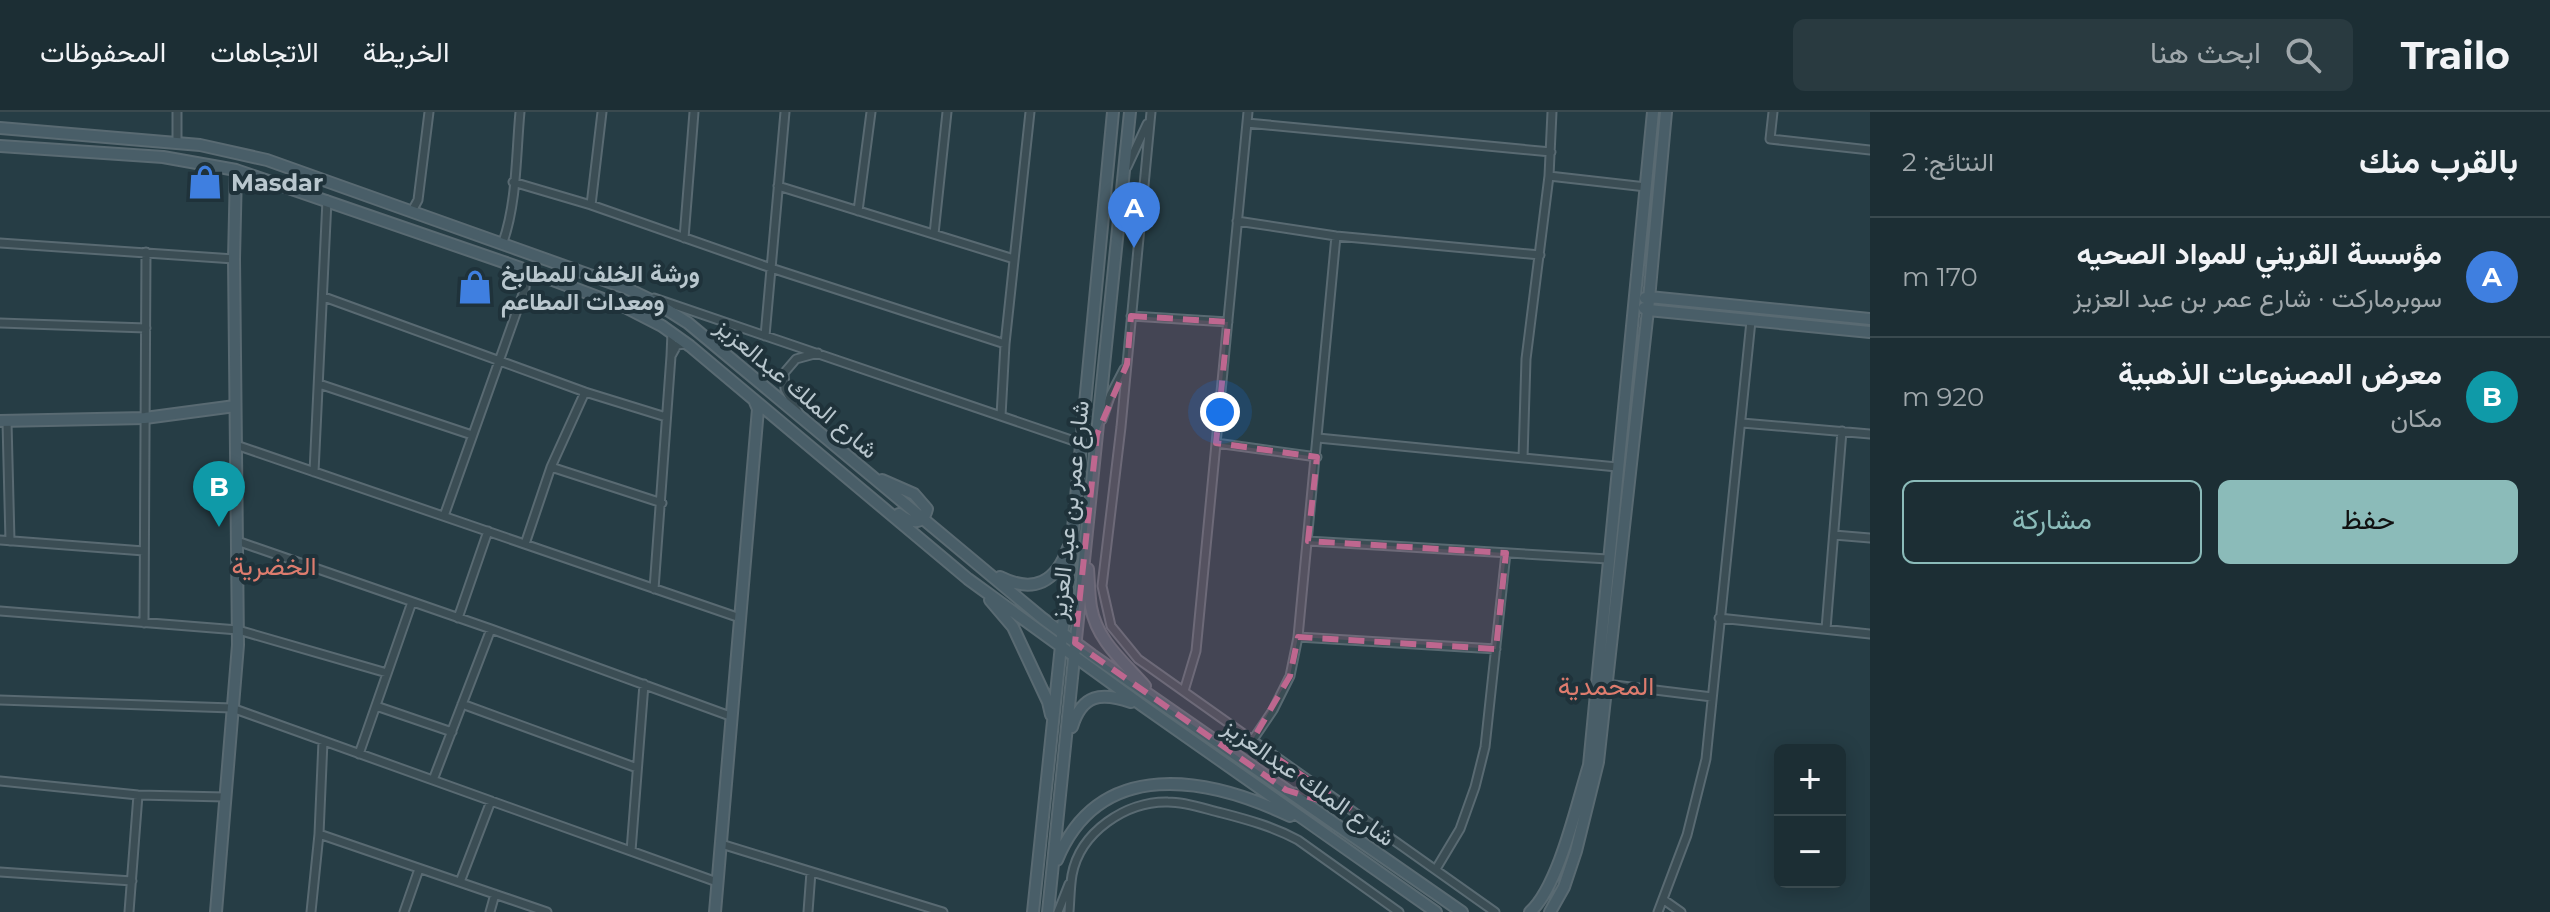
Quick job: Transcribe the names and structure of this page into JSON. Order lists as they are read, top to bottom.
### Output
{
  "streets": {
    "street": ["شارع الملك عبدالعزيز", "شارع عمر بن عبد العزيز"]
  },
  "crossings": [
    ["شارع الملك عبدالعزيز", "شارع عمر بن عبد العزيز"]
  ],
  "districts": ["الخضرية", "المحمدية"],
  "places": {
    "shop": ["Masdar", "ورشة الخلف للمطابخ ومعدات المطاعم"]
  },
  "page": {
    "header": "Trailo",
    "search": "ابحث هنا",
    "nav": ["الخريطة", "الاتجاهات", "المحفوظات"],
    "heading": ["بالقرب منك", "النتائج: 2"],
    "pins": ["A", "B"],
    "list": [
      {
        "mark": "A",
        "name": "مؤسسة القريني للمواد الصحيه",
        "note": "سوبرماركت · شارع عمر بن عبد العزيز",
        "value": "170 m"
      },
      {
        "mark": "B",
        "name": "معرض المصنوعات الذهبية",
        "note": "مكان",
        "value": "920 m"
      }
    ],
    "buttons": ["حفظ", "مشاركة"],
    "map_buttons": ["+", "−"]
  }
}
